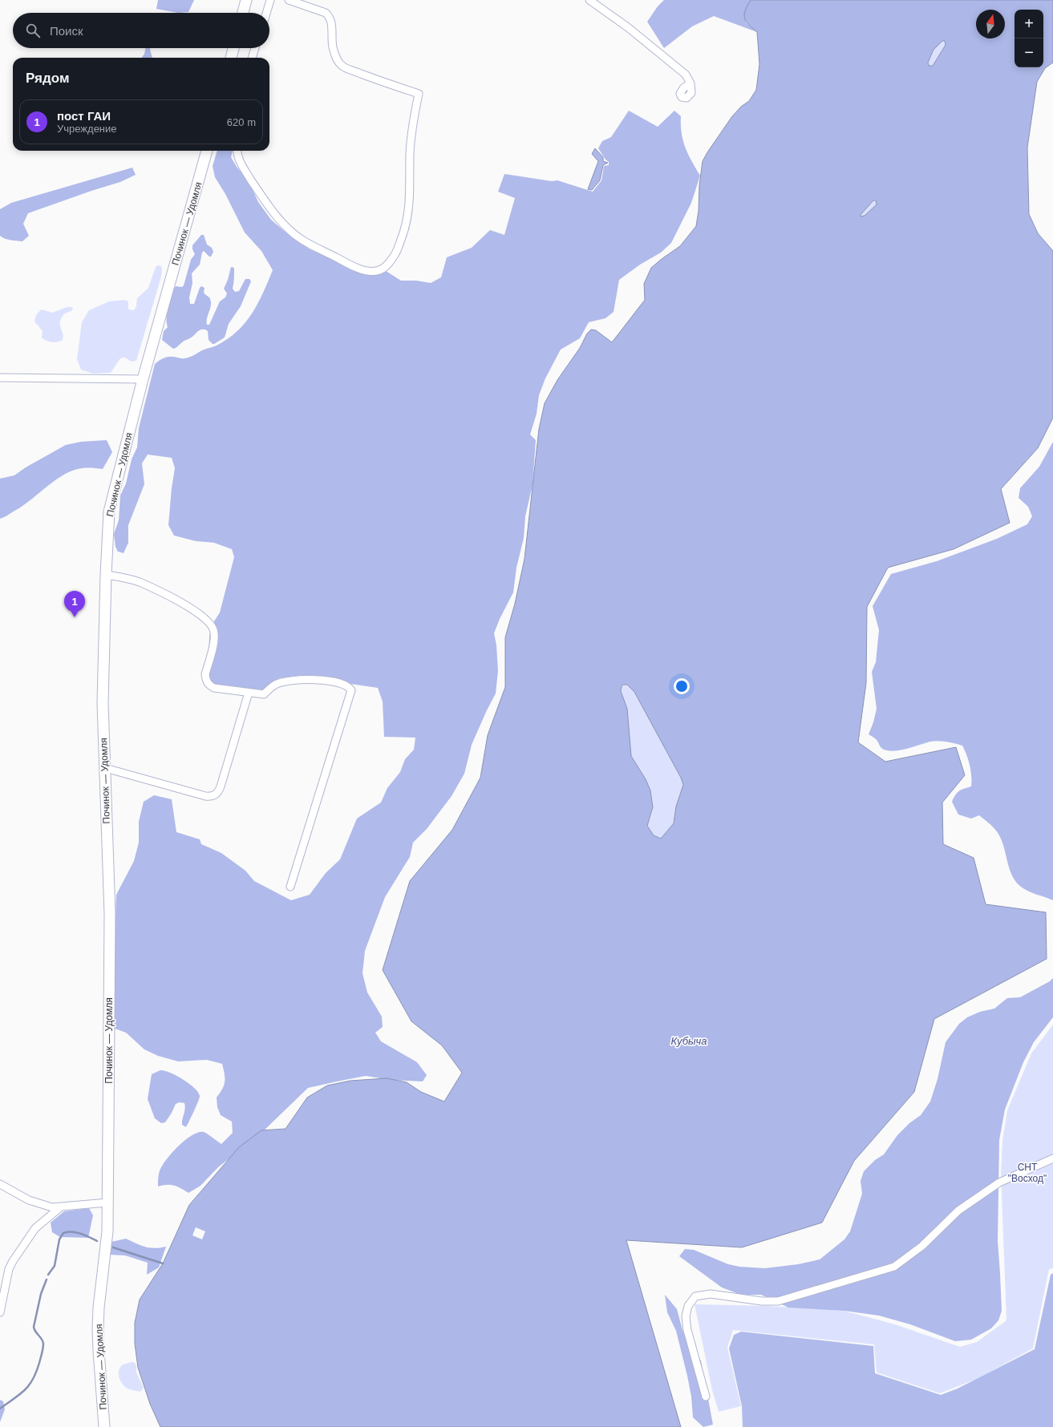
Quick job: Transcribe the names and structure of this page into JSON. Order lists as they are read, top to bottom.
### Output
{
  "streets": {
    "main road": ["Починок — Удомля"]
  },
  "water": ["Кубыча"],
  "parks": ["СНТ \"Восход\""],
  "north": "top",
  "page": {
    "map_buttons": ["+", "−"],
    "search": "Поиск",
    "heading": "Рядом",
    "list": [
      {
        "mark": "1",
        "name": "пост ГАИ",
        "note": "Учреждение",
        "value": "620 m"
      }
    ],
    "pins": "1"
  }
}
